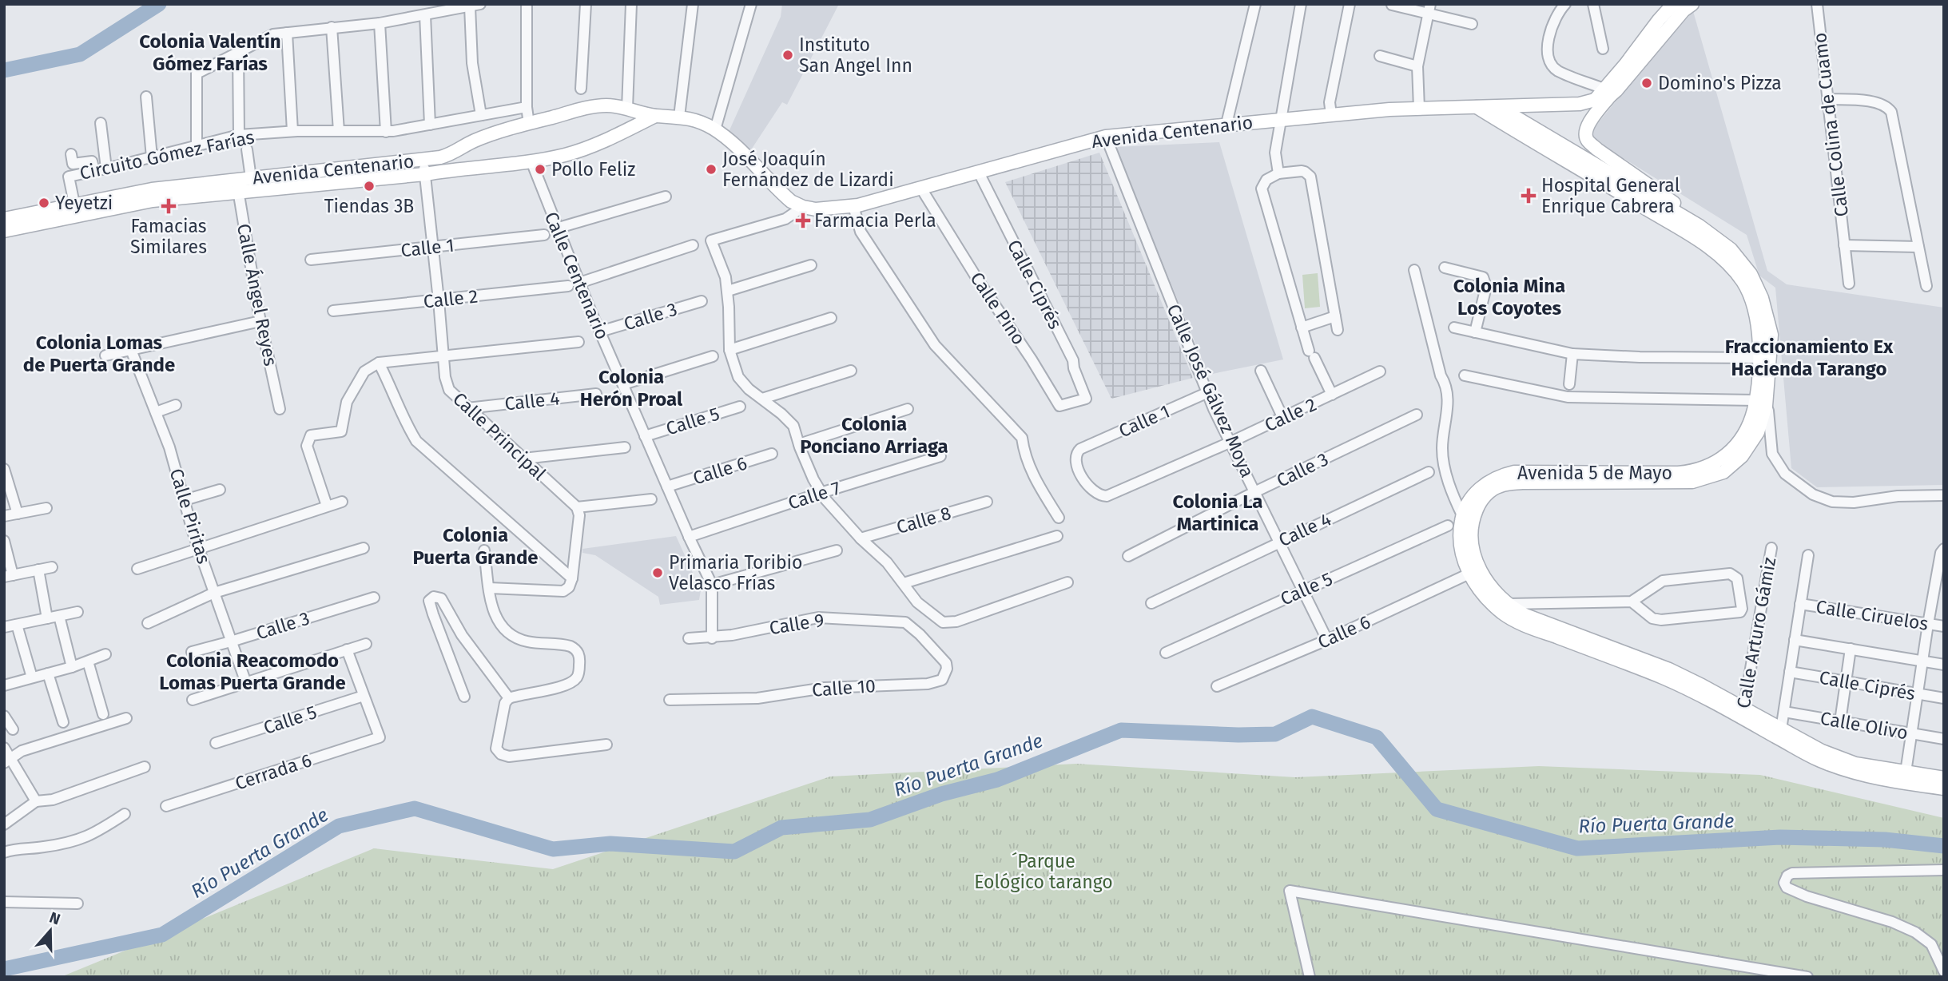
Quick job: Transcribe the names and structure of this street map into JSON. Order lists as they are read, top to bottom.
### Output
{
  "streets": {
    "main road": ["Avenida Centenario", "Avenida 5 de Mayo"],
    "street": [
      "Calle Colina de Cuamo",
      "Circuito Gómez Farías",
      "Calle 1",
      "Calle Centenario",
      "Calle Ciprés",
      "Calle Ángel Reyes",
      "Calle 2",
      "Calle Pino",
      "Calle 3",
      "Calle José Gálvez Moya",
      "Calle 4",
      "Calle 5",
      "Calle Principal",
      "Calle 6",
      "Calle 7",
      "Calle Piritas",
      "Calle 8",
      "Calle Ciruelos",
      "Calle 9",
      "Calle Arturo Gámiz",
      "Calle 10",
      "Calle Olivo",
      "Cerrada 6"
    ]
  },
  "crossings": [
    ["Avenida Centenario", "Circuito Gómez Farías"],
    ["Avenida Centenario", "Calle Centenario"],
    ["Avenida Centenario", "Calle Ciprés"],
    ["Avenida Centenario", "Calle Ángel Reyes"],
    ["Avenida Centenario", "Calle Pino"],
    ["Avenida Centenario", "Calle José Gálvez Moya"],
    ["Avenida Centenario", "Calle Principal"],
    ["Avenida Centenario", "Avenida 5 de Mayo"],
    ["Calle 1", "Calle 2"],
    ["Calle 1", "Calle José Gálvez Moya"],
    ["Calle 1", "Calle Principal"],
    ["Calle Centenario", "Calle 3"],
    ["Calle Centenario", "Calle 5"],
    ["Calle Centenario", "Calle 6"],
    ["Calle Centenario", "Calle 7"],
    ["Calle Centenario", "Calle 9"],
    ["Calle Ciprés", "Calle Pino"],
    ["Calle 2", "Calle José Gálvez Moya"],
    ["Calle 2", "Calle Principal"],
    ["Calle 3", "Calle José Gálvez Moya"],
    ["Calle 3", "Calle Piritas"],
    ["Calle José Gálvez Moya", "Calle 4"],
    ["Calle José Gálvez Moya", "Calle 5"],
    ["Calle José Gálvez Moya", "Calle 6"],
    ["Calle 4", "Calle Principal"],
    ["Calle 5", "Cerrada 6"],
    ["Calle 6", "Avenida 5 de Mayo"],
    ["Avenida 5 de Mayo", "Calle Arturo Gámiz"],
    ["Calle 9", "Calle 10"]
  ],
  "districts": [
    "Colonia Valentín Gómez Farías",
    "Colonia Mina Los Coyotes",
    "Colonia Lomas de Puerta Grande",
    "Fraccionamiento Ex Hacienda Tarango",
    "Colonia Herón Proal",
    "Colonia Ponciano Arriaga",
    "Colonia La Martinica",
    "Colonia Puerta Grande",
    "Colonia Reacomodo Lomas Puerta Grande"
  ],
  "water": ["Río Puerta Grande"],
  "parks": ["´Parque Eológico tarango"],
  "places": {
    "other": [
      "Instituto San Angel Inn",
      "Domino's Pizza",
      "Pollo Feliz",
      "José Joaquín Fernández de Lizardi",
      "Tiendas 3B",
      "Yeyetzi",
      "Primaria Toribio Velasco Frías"
    ],
    "health": ["Hospital General Enrique Cabrera", "Famacias Similares", "Farmacia Perla"]
  },
  "north": "top"
}
